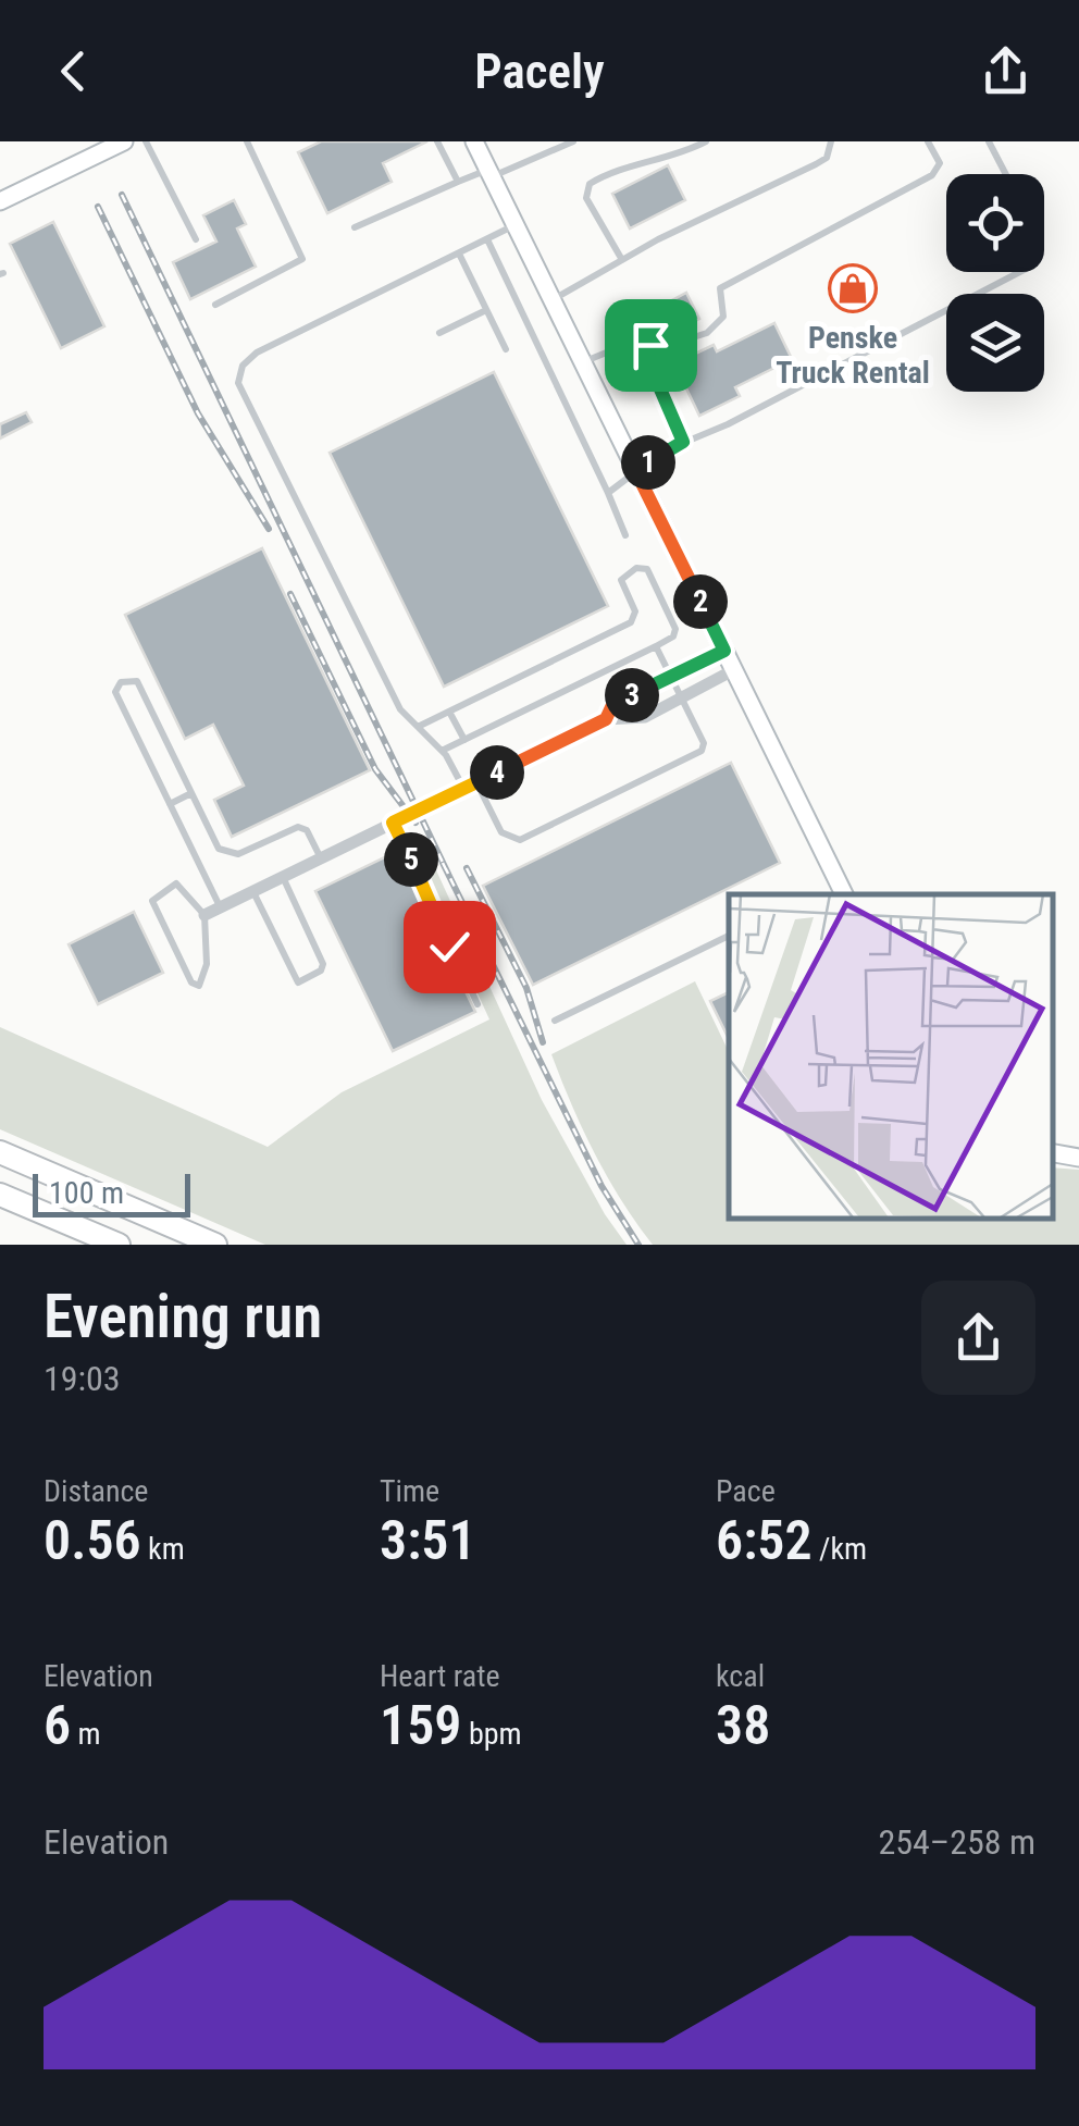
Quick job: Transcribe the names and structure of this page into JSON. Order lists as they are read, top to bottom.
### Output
{
  "places": {
    "shop": ["Penske Truck Rental"]
  },
  "scale_bar": "100 m",
  "page": {
    "header": "Pacely",
    "pins": [
      "1",
      "2",
      "3",
      "4",
      "5"
    ],
    "scale": "100 m",
    "heading": ["Evening run", "19:03"],
    "stats": [
      ["Distance", "0.56 km"],
      ["Time", "3:51"],
      ["Pace", "6:52 /km"],
      ["Elevation", "6 m"],
      ["Heart rate", "159 bpm"],
      ["kcal", "38"]
    ],
    "chart": ["Elevation", "254–258 m"]
  }
}
